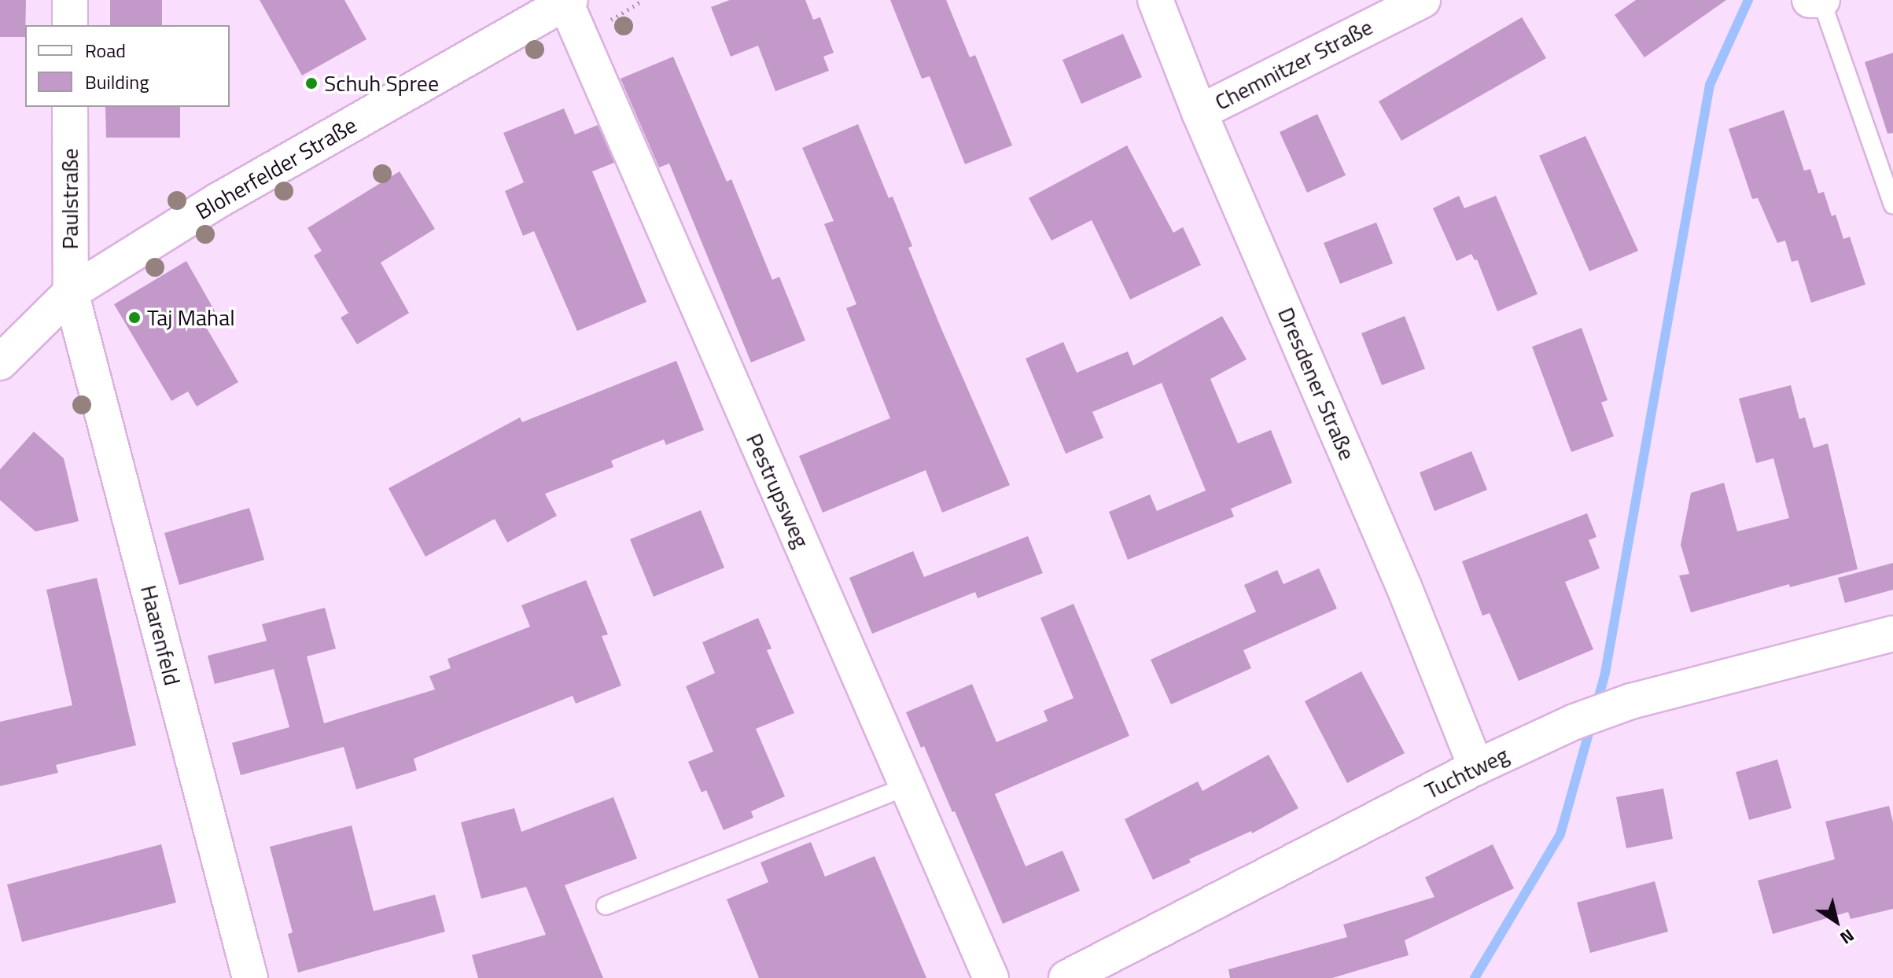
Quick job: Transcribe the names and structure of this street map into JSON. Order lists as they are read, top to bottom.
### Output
{
  "streets": {
    "street": [
      "Chemnitzer Straße",
      "Bloherfelder Straße",
      "Paulstraße",
      "Dresdener Straße",
      "Pestrupsweg",
      "Haarenfeld",
      "Tuchtweg"
    ]
  },
  "crossings": [
    ["Chemnitzer Straße", "Dresdener Straße"],
    ["Bloherfelder Straße", "Paulstraße"],
    ["Bloherfelder Straße", "Pestrupsweg"],
    ["Bloherfelder Straße", "Haarenfeld"],
    ["Paulstraße", "Haarenfeld"],
    ["Dresdener Straße", "Tuchtweg"]
  ],
  "places": ["Schuh Spree", "Taj Mahal"],
  "legend": ["Road", "Building"],
  "north": "bottom right"
}
